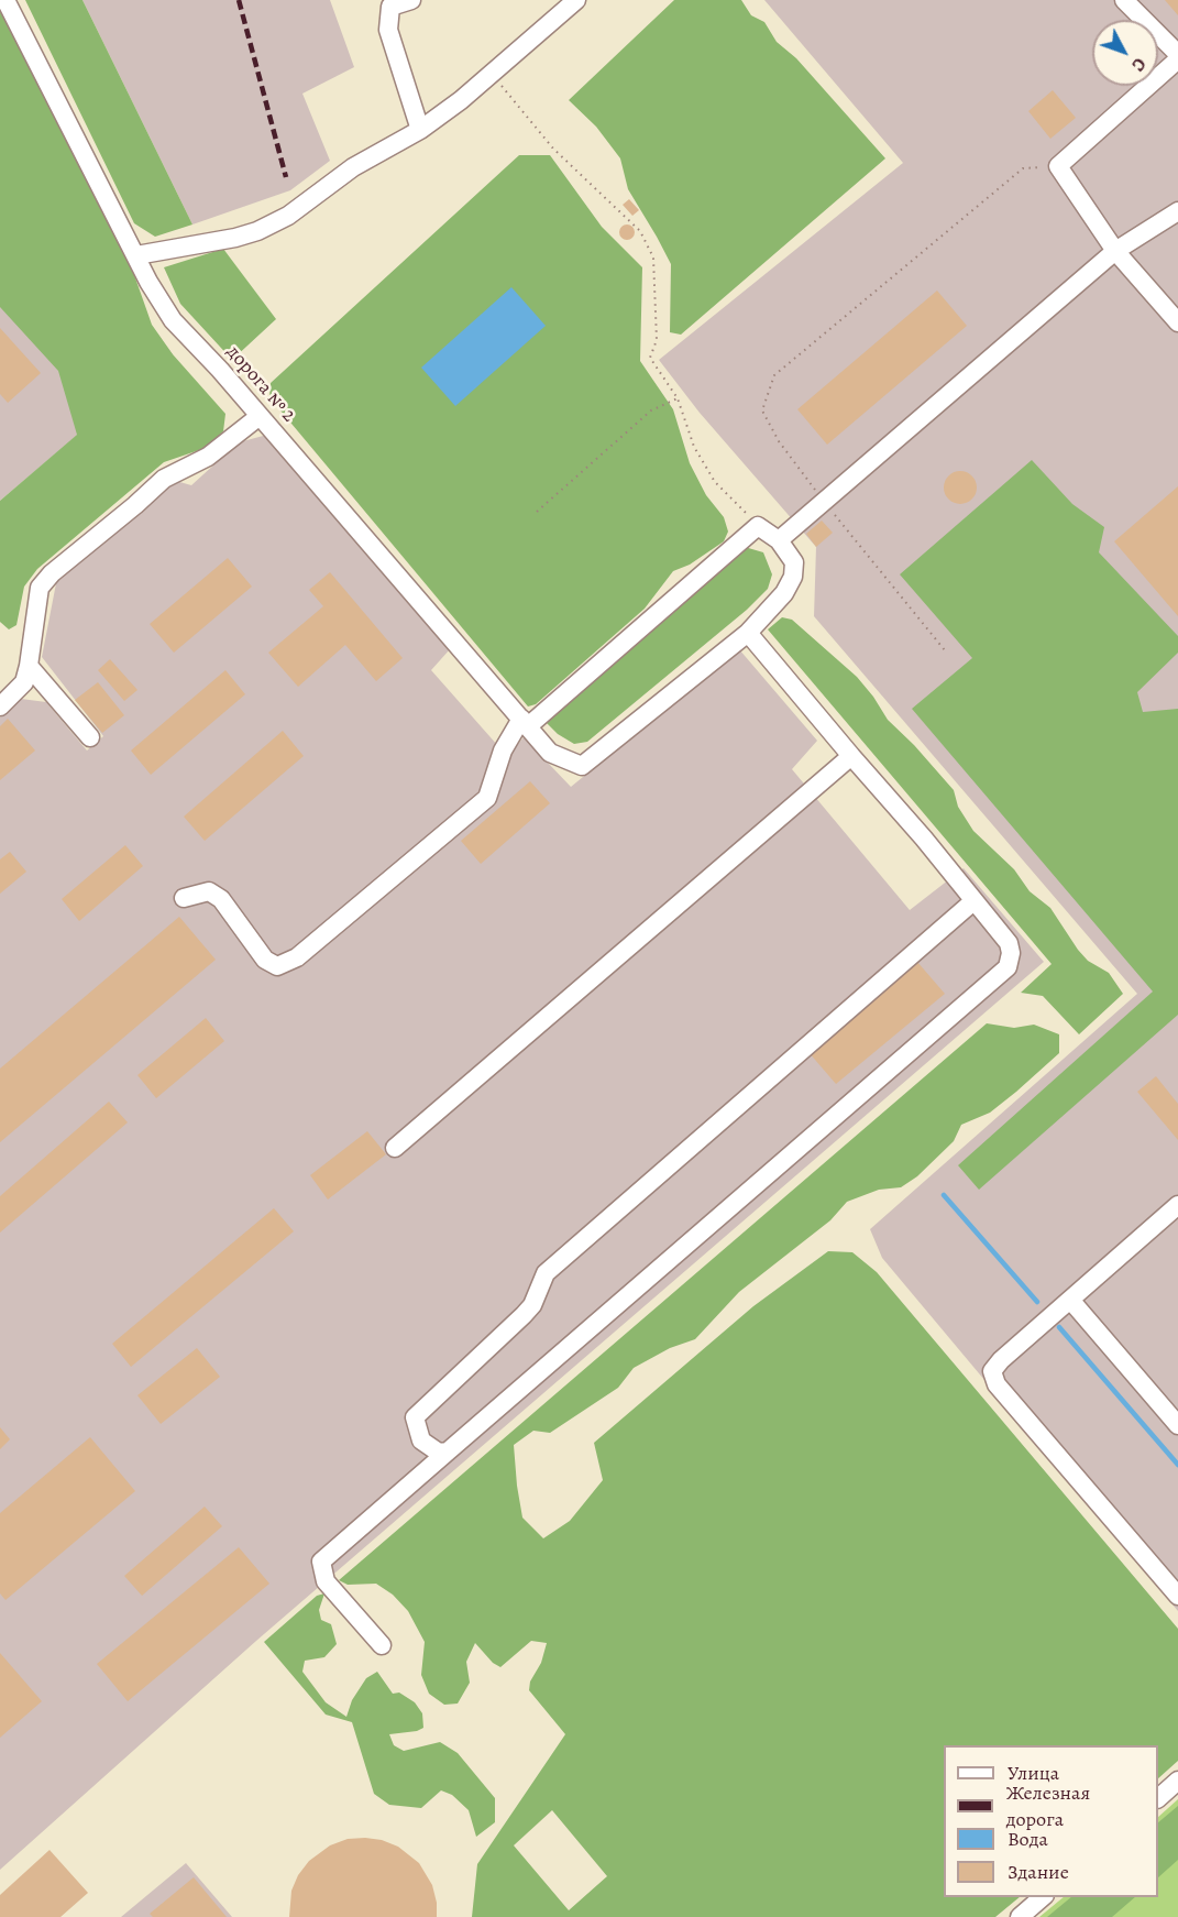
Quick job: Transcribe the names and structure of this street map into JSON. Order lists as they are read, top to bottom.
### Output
{
  "streets": {
    "street": ["дорога № 2"]
  },
  "legend": [
    "Улица",
    "Железная дорога",
    "Вода",
    "Здание"
  ],
  "north": "bottom right"
}
